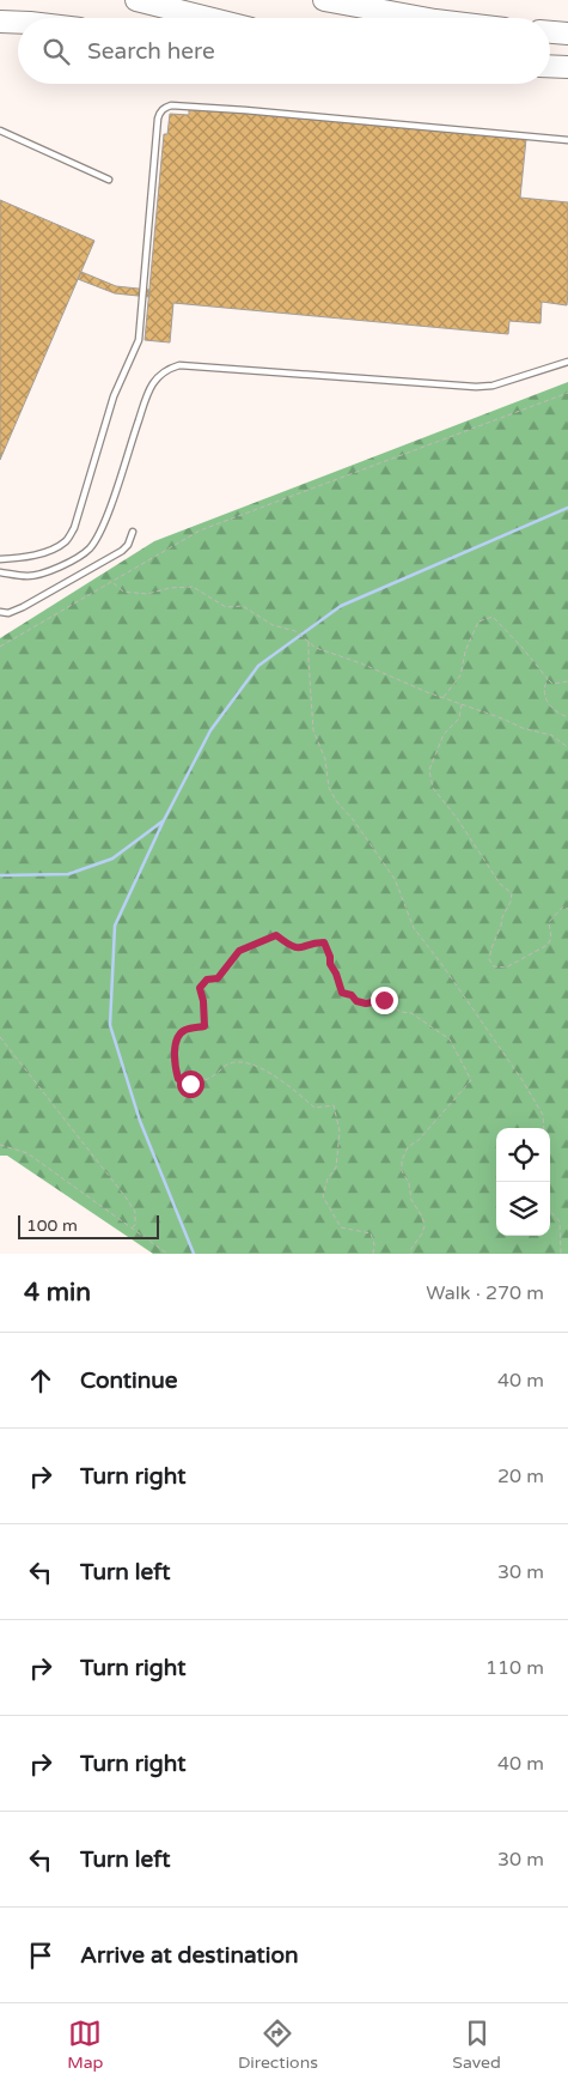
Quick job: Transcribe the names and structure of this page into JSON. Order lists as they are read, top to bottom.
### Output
{
  "scale_bar": "100 m",
  "page": {
    "search": "Search here",
    "scale": "100 m",
    "heading": ["4 min", "Walk · 270 m"],
    "list": [
      ["Continue", "40 m"],
      ["Turn right", "20 m"],
      ["Turn left", "30 m"],
      ["Turn right", "110 m"],
      ["Turn right", "40 m"],
      ["Turn left", "30 m"],
      "Arrive at destination"
    ],
    "nav": ["Map", "Directions", "Saved"]
  }
}
